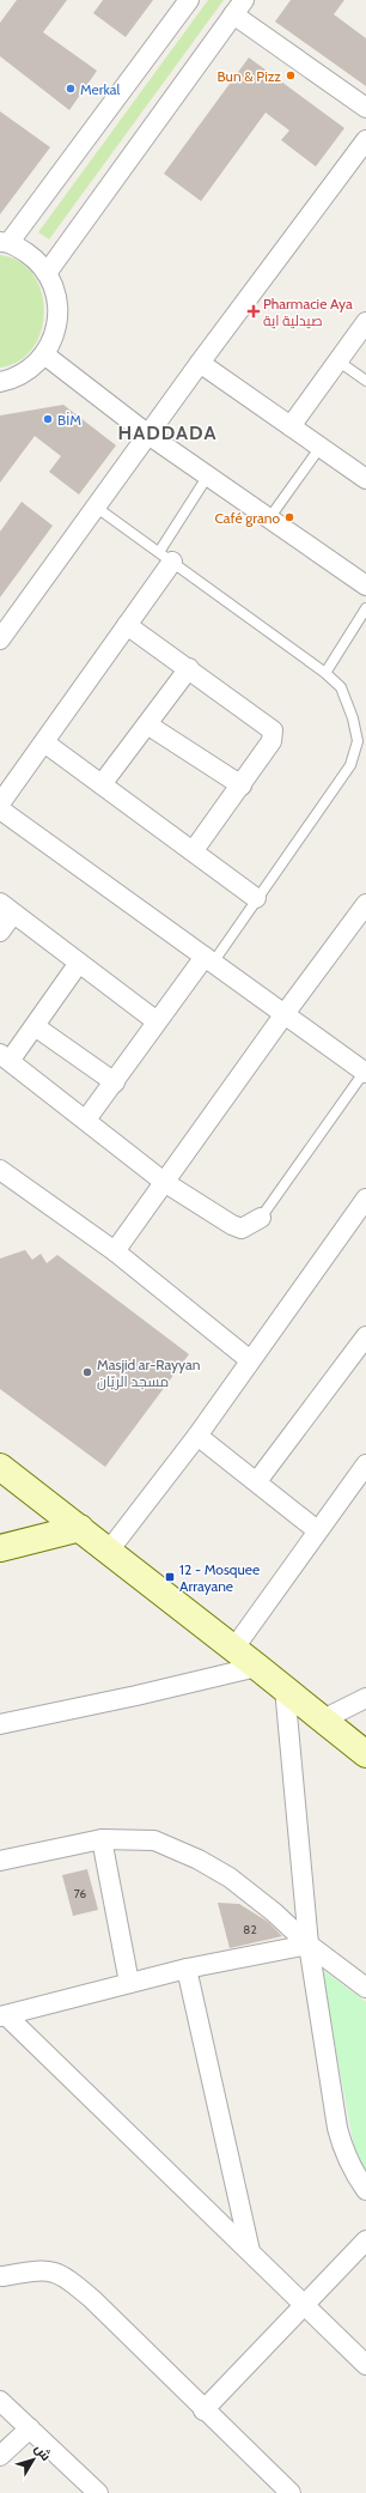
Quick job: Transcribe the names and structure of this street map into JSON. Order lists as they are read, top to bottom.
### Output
{
  "districts": ["HADDADA"],
  "places": {
    "other": [
      "Bun & Pizz",
      "Merkal",
      "BİM",
      "Café grano",
      "Masjid ar-Rayyan مسجد الريّان"
    ],
    "health": ["Pharmacie Aya صيدلية اية"],
    "transit": ["12 - Mosquee Arrayane"]
  },
  "house_numbers": ["76", "82"],
  "north": "top right"
}
